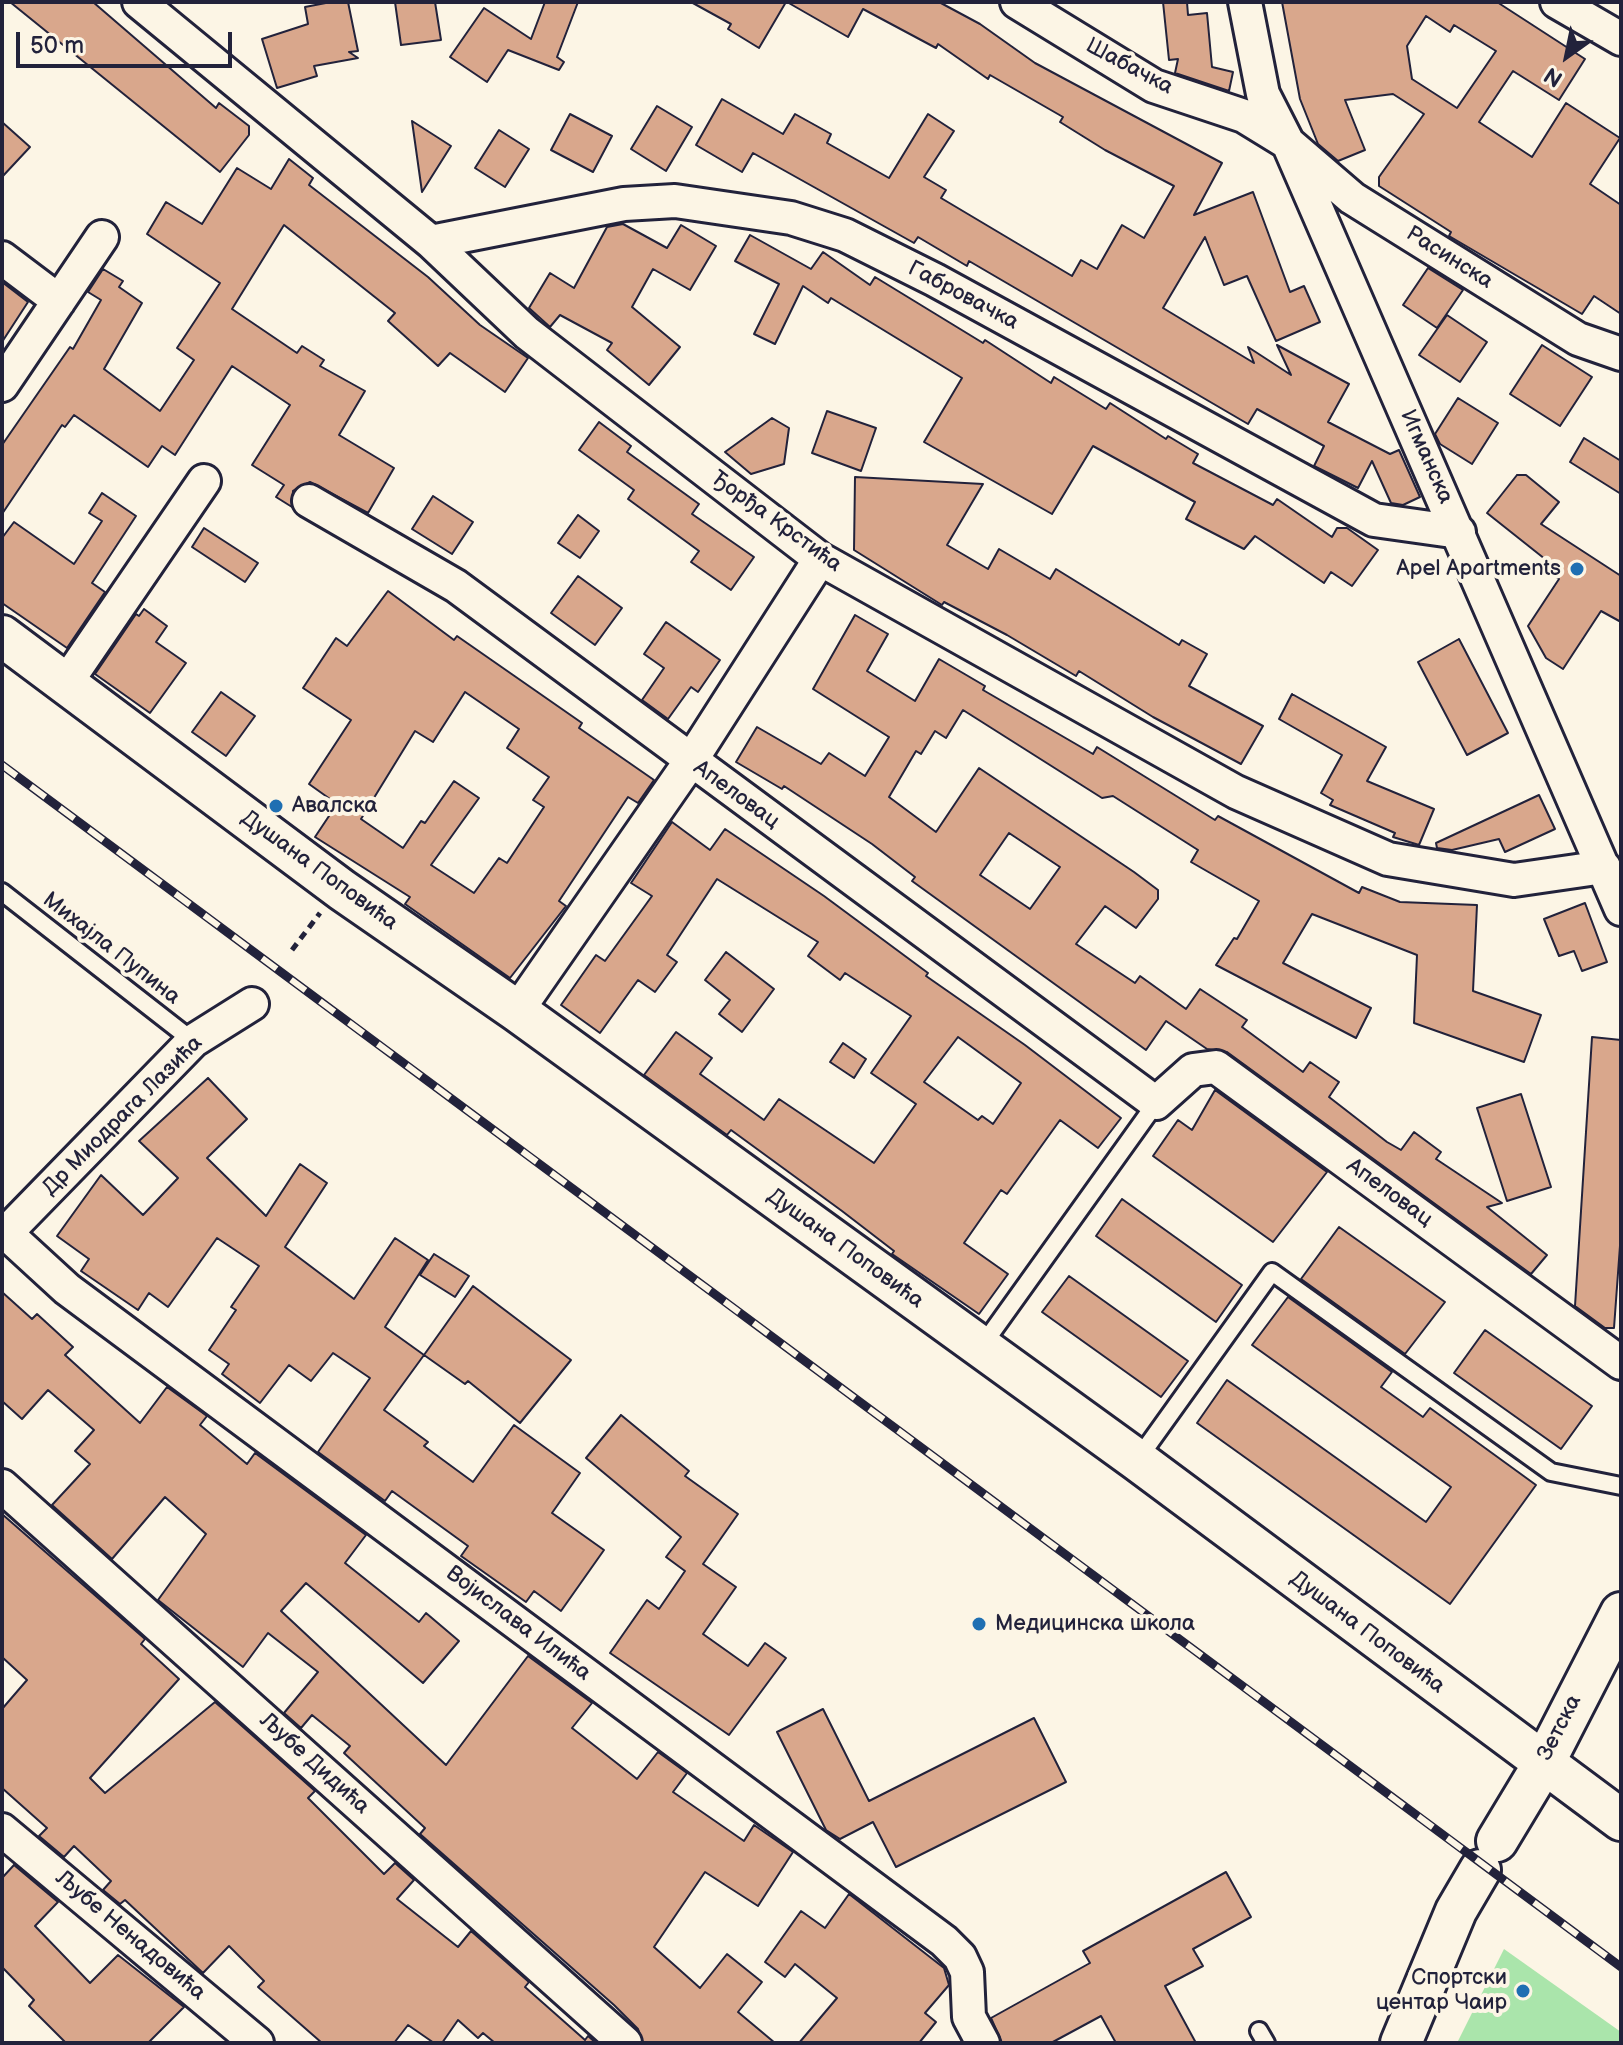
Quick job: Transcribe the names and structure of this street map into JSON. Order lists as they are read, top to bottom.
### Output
{
  "streets": {
    "street": [
      "Шабачка",
      "Расинска",
      "Габровачка",
      "Игманска",
      "Ђорђа Крстића",
      "Апеловац",
      "Душана Поповића",
      "Др Миодрага Лазића",
      "Војислава Илића",
      "Зетска",
      "Љубе Дидића",
      "Љубе Ненадовића"
    ],
    "lane": ["Михајла Пупина"]
  },
  "crossings": [
    ["Шабачка", "Расинска"],
    ["Шабачка", "Игманска"],
    ["Расинска", "Игманска"],
    ["Габровачка", "Игманска"],
    ["Габровачка", "Ђорђа Крстића"],
    ["Игманска", "Ђорђа Крстића"],
    ["Апеловац", "Душана Поповића"],
    ["Душана Поповића", "Зетска"],
    ["Михајла Пупина", "Др Миодрага Лазића"],
    ["Др Миодрага Лазића", "Војислава Илића"]
  ],
  "places": [
    "Apel Apartments",
    "Авалска",
    "Медицинска школа",
    "Спортски центар Чаир"
  ],
  "scale_bar": "50 m",
  "north": "bottom left"
}
